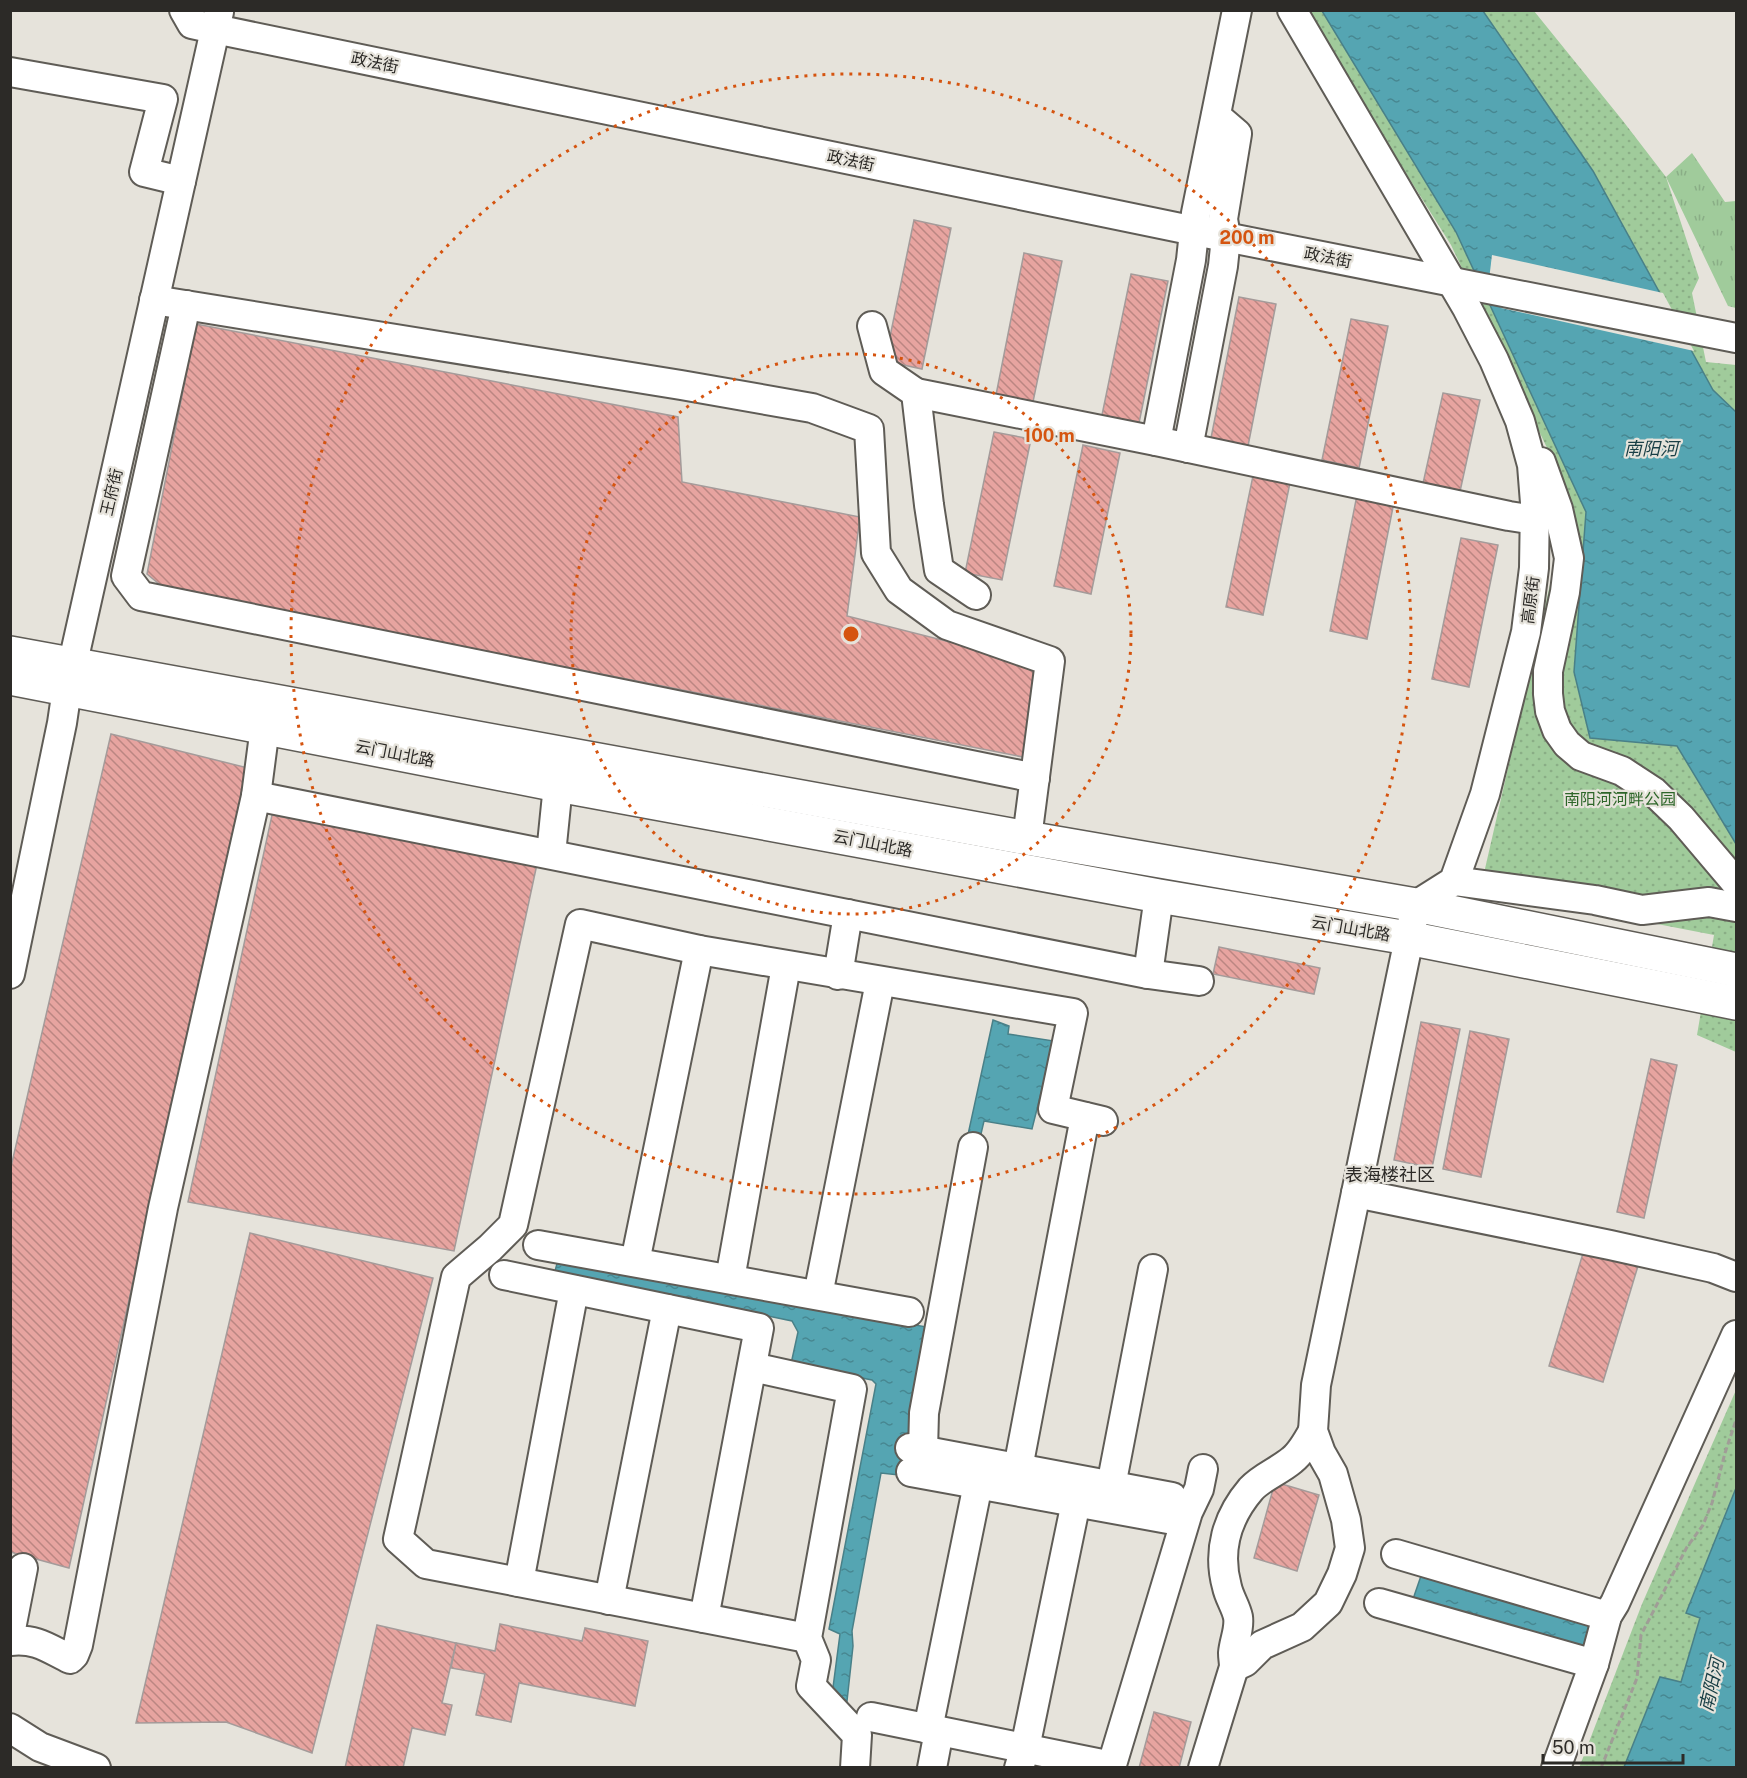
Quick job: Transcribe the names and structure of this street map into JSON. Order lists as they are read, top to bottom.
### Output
{
  "streets": {
    "main road": ["云门山北路"],
    "street": ["政法街", "王府街", "高原街"]
  },
  "crossings": [
    ["政法街", "王府街"],
    ["政法街", "高原街"],
    ["王府街", "云门山北路"]
  ],
  "districts": ["表海楼社区"],
  "water": ["南阳河"],
  "parks": ["南阳河河畔公园"],
  "scale_bar": "50 m",
  "rings": ["200 m", "100 m"]
}
